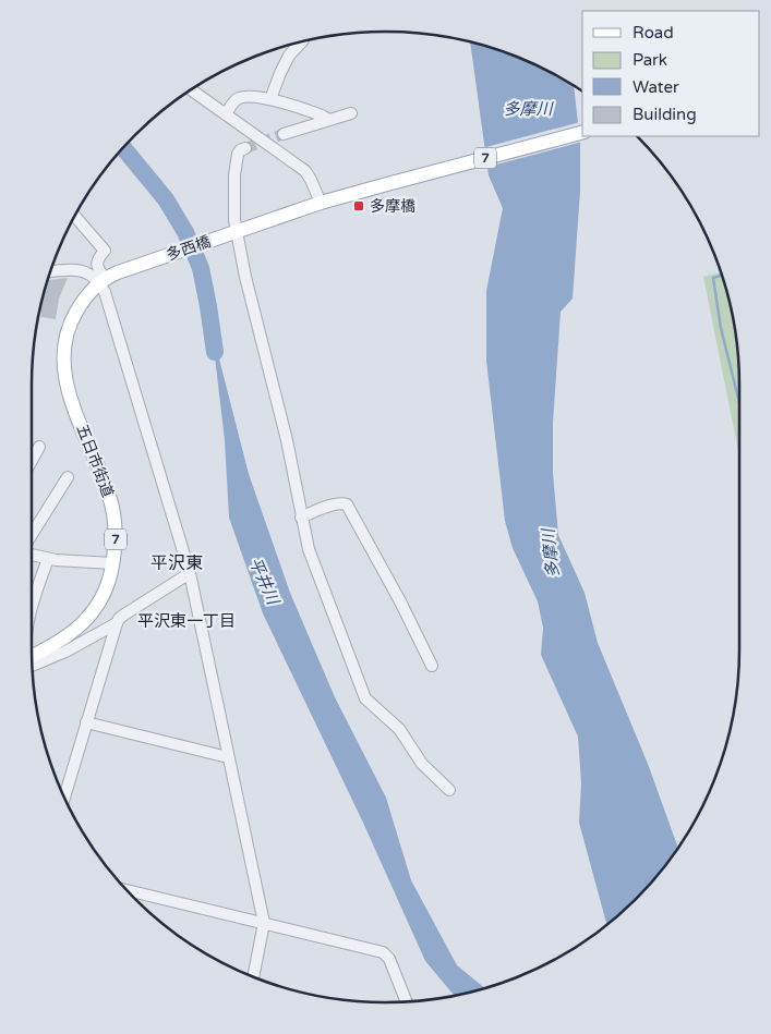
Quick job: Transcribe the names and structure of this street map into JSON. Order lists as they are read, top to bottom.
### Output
{
  "streets": {
    "main road": ["7", "多西橋", "五日市街道"]
  },
  "crossings": [
    ["7", "多西橋"],
    ["多西橋", "五日市街道"]
  ],
  "districts": ["平沢東", "平沢東一丁目"],
  "water": ["多摩川", "平井川"],
  "places": {
    "transit": ["多摩橋"]
  },
  "legend": [
    "Road",
    "Park",
    "Water",
    "Building"
  ]
}
